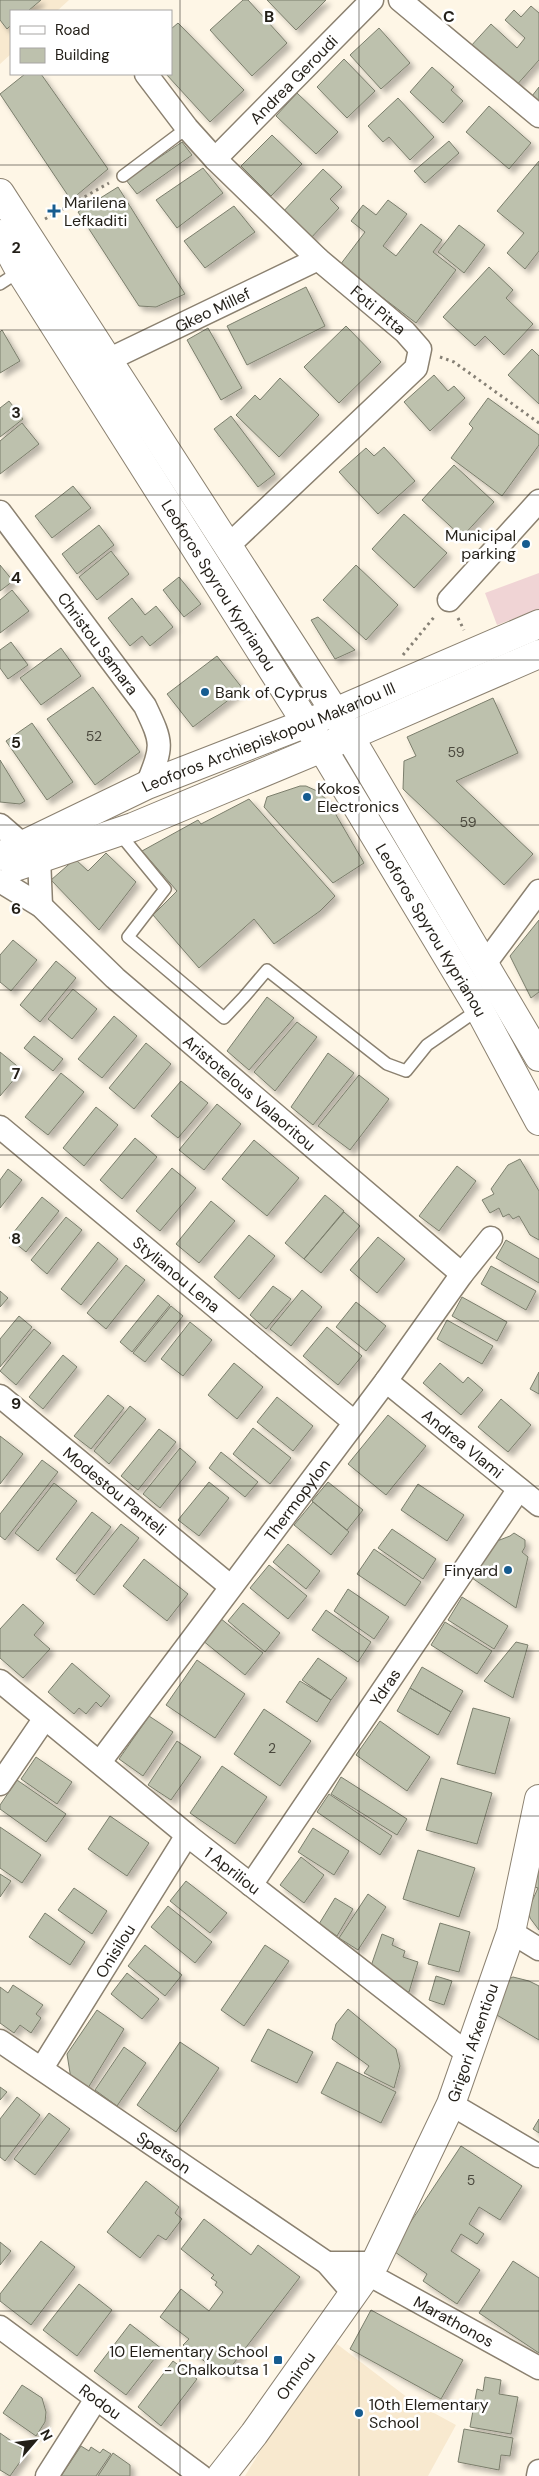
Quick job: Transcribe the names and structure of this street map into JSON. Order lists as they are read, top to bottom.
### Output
{
  "streets": {
    "main road": [
      "Leoforos Spyrou Kyprianou",
      "Leoforos Archiepiskopou Makariou III",
      "Grigori Afxentiou",
      "Omirou"
    ],
    "street": [
      "Andrea Geroudi",
      "Gkeo Millef",
      "Foti Pitta",
      "Christou Samara",
      "Aristotelous Valaoritou",
      "Stylianou Lena",
      "Andrea Vlami",
      "Modestou Panteli",
      "Thermopylon",
      "Ydras",
      "1 Apriliou",
      "Onisilou",
      "Spetson",
      "Marathonos",
      "Rodou"
    ]
  },
  "crossings": [
    ["Andrea Geroudi", "Foti Pitta"],
    ["Gkeo Millef", "Foti Pitta"],
    ["Gkeo Millef", "Leoforos Spyrou Kyprianou"],
    ["Foti Pitta", "Leoforos Spyrou Kyprianou"],
    ["Leoforos Spyrou Kyprianou", "Leoforos Archiepiskopou Makariou III"],
    ["Christou Samara", "Leoforos Archiepiskopou Makariou III"],
    ["Aristotelous Valaoritou", "Thermopylon"],
    ["Stylianou Lena", "Thermopylon"],
    ["Andrea Vlami", "Thermopylon"],
    ["Andrea Vlami", "Ydras"],
    ["Modestou Panteli", "Thermopylon"],
    ["Thermopylon", "1 Apriliou"],
    ["Ydras", "1 Apriliou"],
    ["1 Apriliou", "Onisilou"],
    ["1 Apriliou", "Grigori Afxentiou"],
    ["Onisilou", "Spetson"],
    ["Grigori Afxentiou", "Spetson"],
    ["Grigori Afxentiou", "Marathonos"],
    ["Grigori Afxentiou", "Omirou"],
    ["Spetson", "Marathonos"],
    ["Spetson", "Omirou"],
    ["Marathonos", "Omirou"]
  ],
  "places": {
    "health": ["Marilena Lefkaditi"],
    "other": [
      "Municipal parking",
      "Bank of Cyprus",
      "Kokos Electronics",
      "Finyard",
      "10th Elementary School"
    ],
    "transit": ["10 Elementary School - Chalkoutsa 1"]
  },
  "house_numbers": [
    "52",
    "59",
    "59",
    "2",
    "5"
  ],
  "legend": ["Road", "Building"],
  "north": "top right",
  "grid": {
    "columns": ["B", "C"],
    "rows": [
      "2",
      "3",
      "4",
      "5",
      "6",
      "7",
      "8",
      "9"
    ]
  }
}
